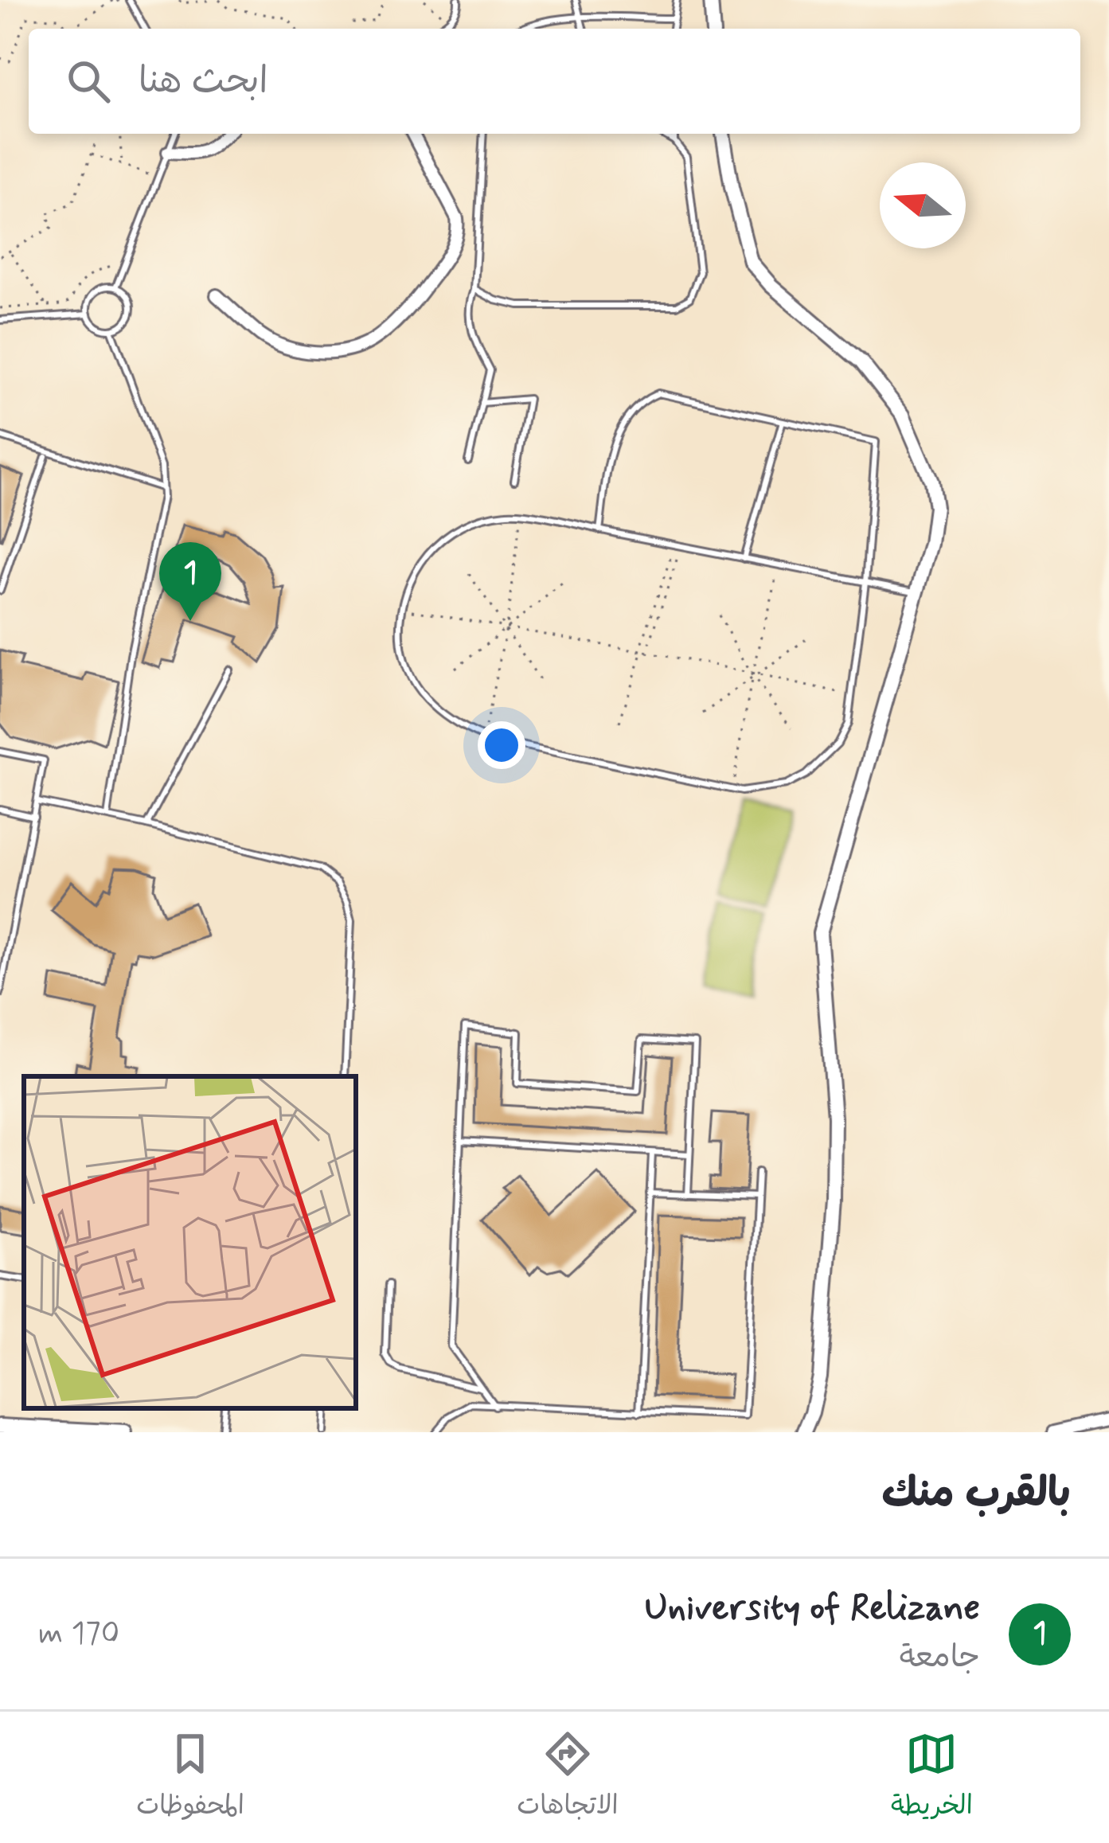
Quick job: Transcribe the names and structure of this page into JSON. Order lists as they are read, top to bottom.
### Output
{
  "north": "left",
  "page": {
    "search": "ابحث هنا",
    "pins": "1",
    "heading": "بالقرب منك",
    "list": [
      {
        "mark": "1",
        "name": "University of Relizane",
        "note": "جامعة",
        "value": "170 m"
      }
    ],
    "nav": ["الخريطة", "الاتجاهات", "المحفوظات"]
  }
}
